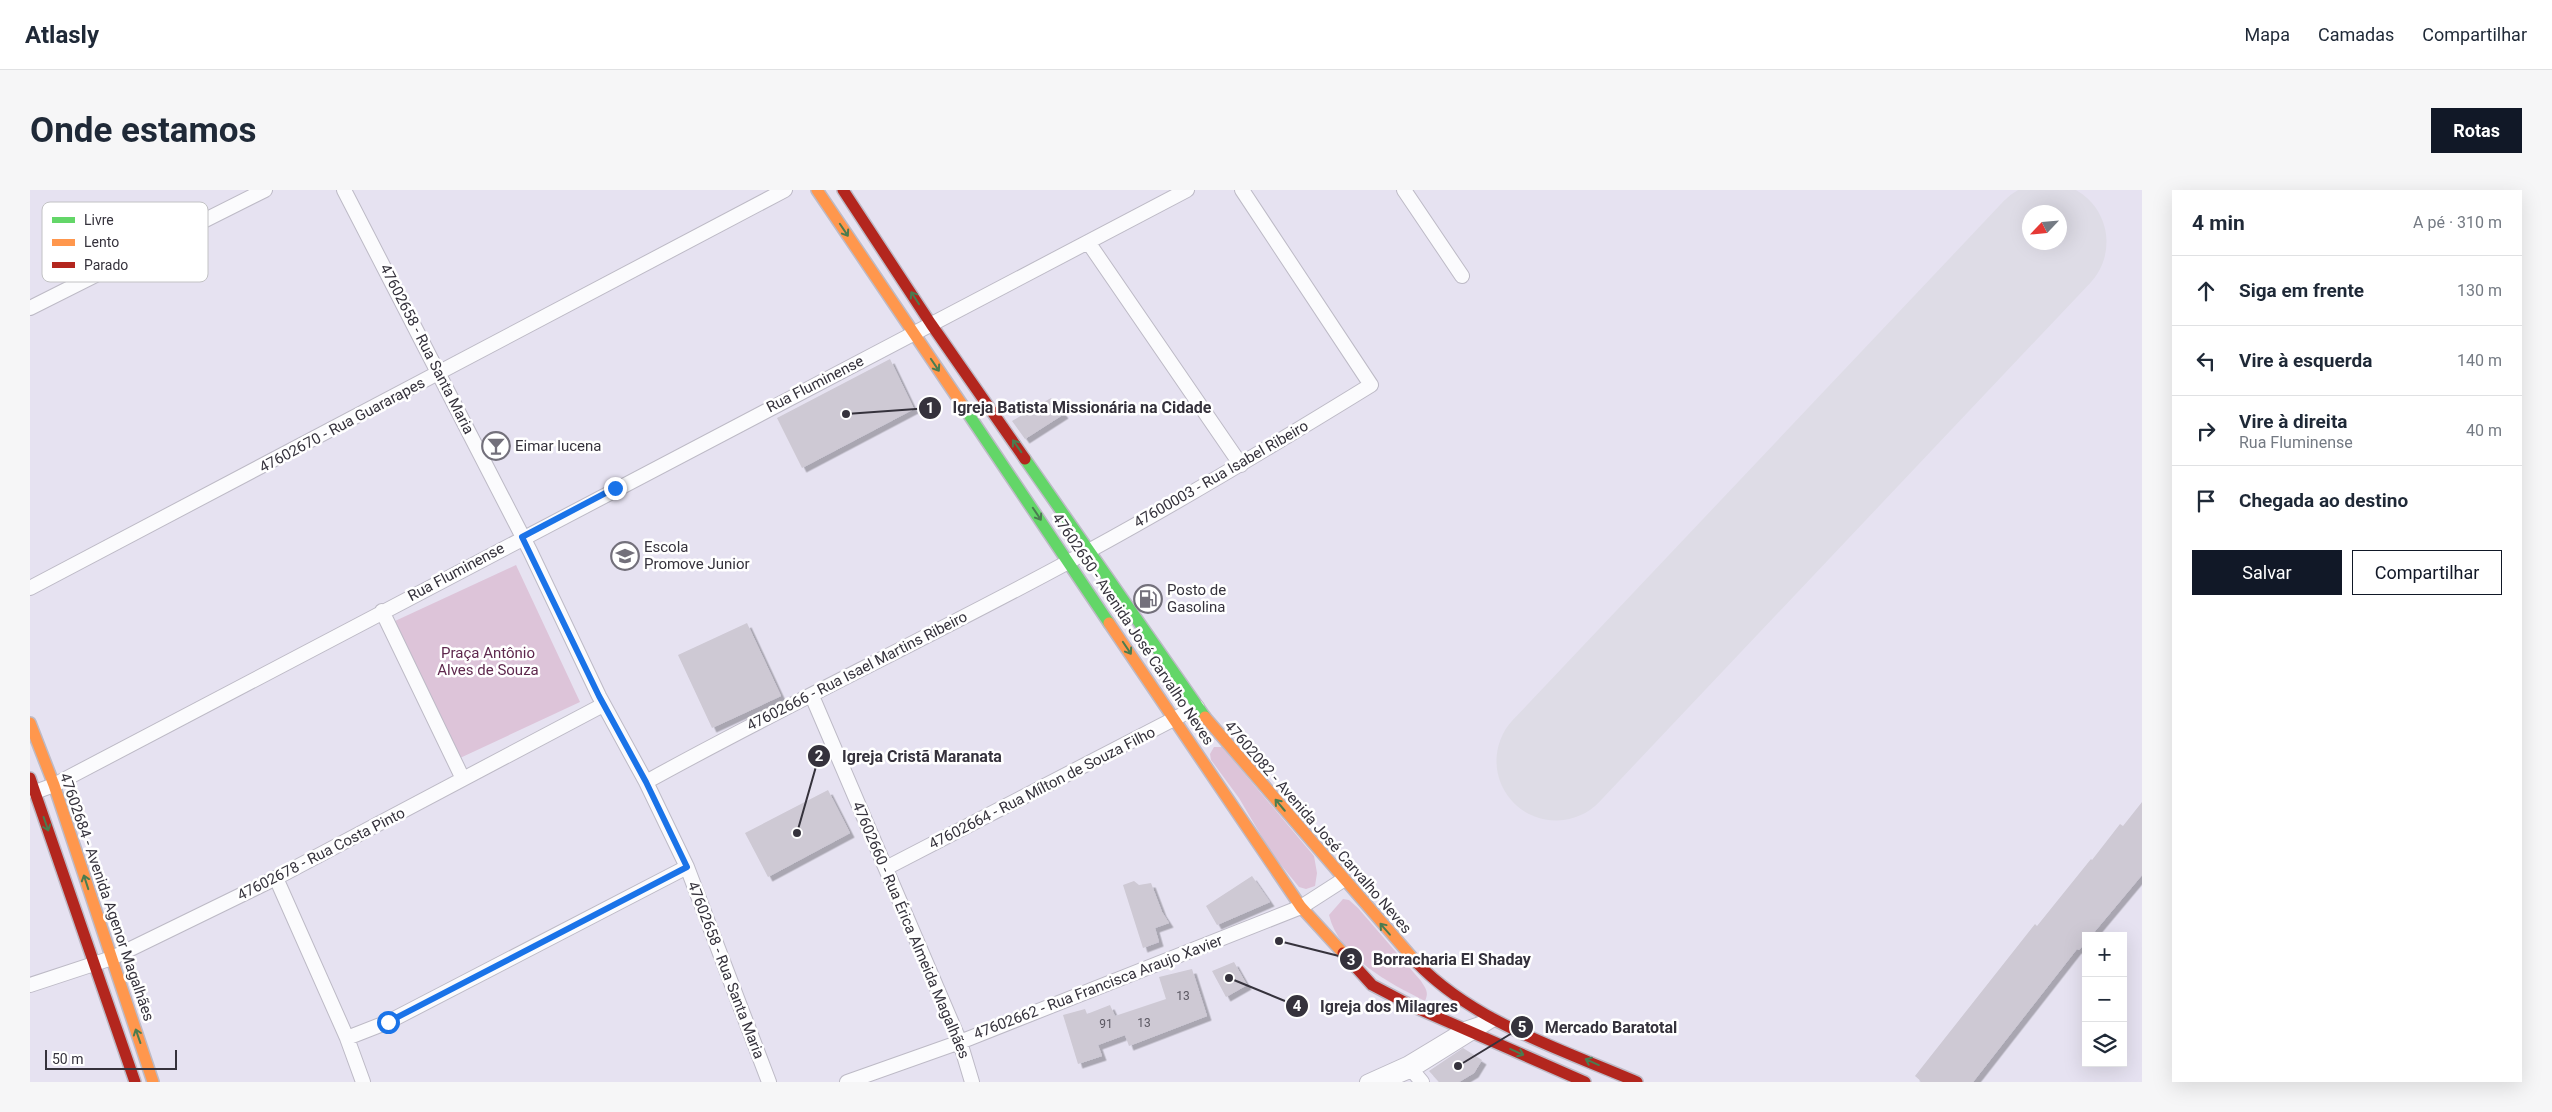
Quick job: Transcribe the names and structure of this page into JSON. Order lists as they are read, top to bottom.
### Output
{
  "streets": {
    "street": [
      "47602658 - Rua Santa Maria",
      "Rua Fluminense",
      "47602670 - Rua Guararapes",
      "47600003 - Rua Isabel Ribeiro",
      "47602650 - Avenida José Carvalho Neves",
      "47602666 - Rua Isael Martins Ribeiro",
      "47602664 - Rua Mílton de Souza Filho",
      "47602082 - Avenida José Carvalho Neves",
      "47602678 - Rua Costa Pinto",
      "47602684 - Avenida Agenor Magalhães",
      "47602660 - Rua Érica Almeida Magalhães",
      "47602662 - Rua Francisca Araujo Xavier"
    ]
  },
  "crossings": [
    ["47602658 - Rua Santa Maria", "Rua Fluminense"],
    ["47602658 - Rua Santa Maria", "47602670 - Rua Guararapes"],
    ["47602658 - Rua Santa Maria", "47602666 - Rua Isael Martins Ribeiro"],
    ["47602658 - Rua Santa Maria", "47602678 - Rua Costa Pinto"],
    ["Rua Fluminense", "47602650 - Avenida José Carvalho Neves"],
    ["Rua Fluminense", "47602082 - Avenida José Carvalho Neves"],
    ["Rua Fluminense", "47602684 - Avenida Agenor Magalhães"],
    ["47600003 - Rua Isabel Ribeiro", "47602650 - Avenida José Carvalho Neves"],
    ["47600003 - Rua Isabel Ribeiro", "47602666 - Rua Isael Martins Ribeiro"],
    ["47600003 - Rua Isabel Ribeiro", "47602082 - Avenida José Carvalho Neves"],
    ["47602650 - Avenida José Carvalho Neves", "47602666 - Rua Isael Martins Ribeiro"],
    ["47602650 - Avenida José Carvalho Neves", "47602664 - Rua Mílton de Souza Filho"],
    ["47602650 - Avenida José Carvalho Neves", "47602662 - Rua Francisca Araujo Xavier"],
    ["47602666 - Rua Isael Martins Ribeiro", "47602660 - Rua Érica Almeida Magalhães"],
    ["47602664 - Rua Mílton de Souza Filho", "47602082 - Avenida José Carvalho Neves"],
    ["47602664 - Rua Mílton de Souza Filho", "47602660 - Rua Érica Almeida Magalhães"],
    ["47602082 - Avenida José Carvalho Neves", "47602662 - Rua Francisca Araujo Xavier"],
    ["47602678 - Rua Costa Pinto", "47602684 - Avenida Agenor Magalhães"],
    ["47602660 - Rua Érica Almeida Magalhães", "47602662 - Rua Francisca Araujo Xavier"]
  ],
  "one_way": ["47602650 - Avenida José Carvalho Neves", "47602082 - Avenida José Carvalho Neves"],
  "parks": ["Praça Antônio Alves de Souza"],
  "places": {
    "other": [
      "Igreja Batista Missionária na Cidade",
      "Igreja Cristã Maranata",
      "Borracharia El Shaday",
      "Igreja dos Milagres",
      "Mercado Baratotal"
    ],
    "bar": ["Eimar lucena"],
    "school or university": ["Escola Promove Junior"],
    "fuel station": ["Posto de Gasolina"]
  },
  "house_numbers": ["13", "13", "91"],
  "legend": ["Livre", "Lento", "Parado"],
  "scale_bar": "50 m",
  "north": "bottom left",
  "page": {
    "header": "Atlasly",
    "nav": ["Mapa", "Camadas", "Compartilhar"],
    "buttons": [
      "Rotas",
      ["Salvar", "Compartilhar"]
    ],
    "title": "Onde estamos",
    "heading": ["4 min", "A pé · 310 m"],
    "list": [
      ["Siga em frente", "130 m"],
      ["Vire à esquerda", "140 m"],
      ["Vire à direita", "Rua Fluminense", "40 m"],
      "Chegada ao destino"
    ],
    "map_buttons": ["+", "−"],
    "scale": "50 m"
  }
}
